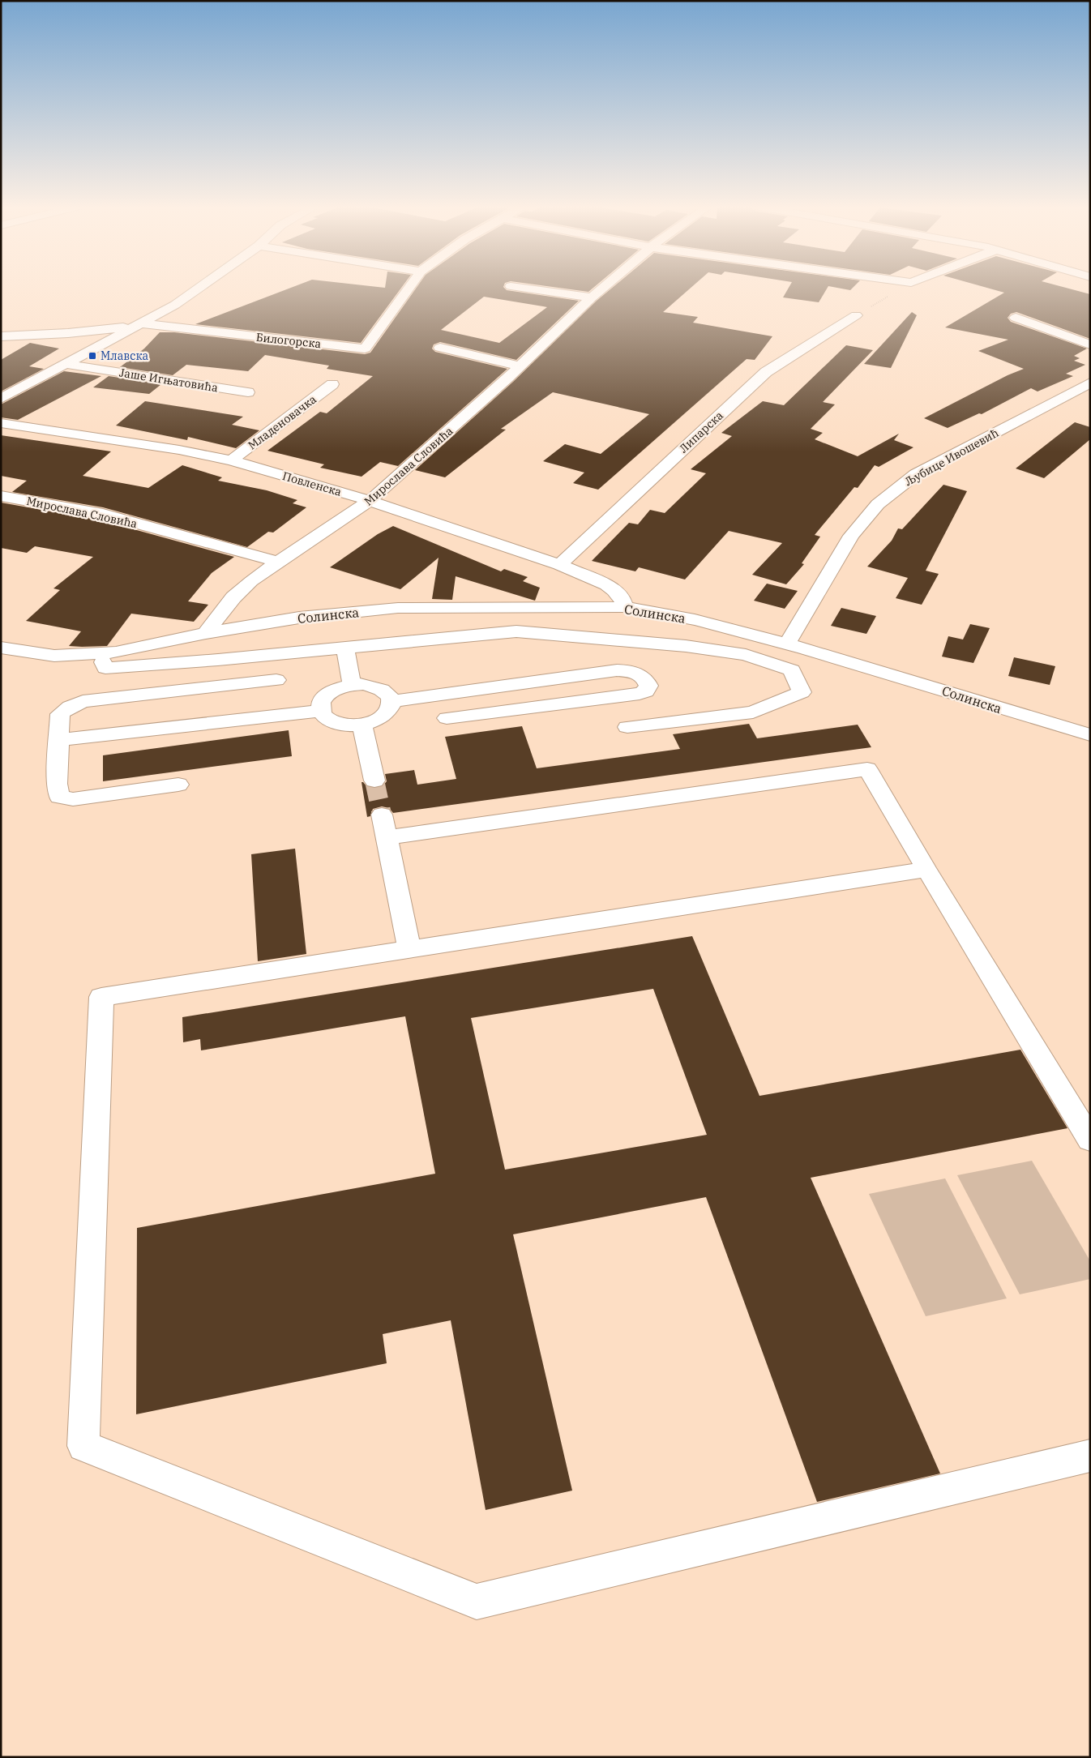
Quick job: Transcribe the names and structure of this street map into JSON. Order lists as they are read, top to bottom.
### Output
{
  "streets": {
    "street": [
      "Билогорска",
      "Јаше Игњатовића",
      "Младеновачка",
      "Липарска",
      "Љубице Ивошевић",
      "Мирослава Словића",
      "Повленска",
      "Солинска"
    ]
  },
  "crossings": [
    ["Младеновачка", "Повленска"],
    ["Липарска", "Повленска"],
    ["Љубице Ивошевић", "Солинска"],
    ["Мирослава Словића", "Повленска"],
    ["Повленска", "Солинска"]
  ],
  "places": {
    "transit": ["Млавска"]
  }
}
